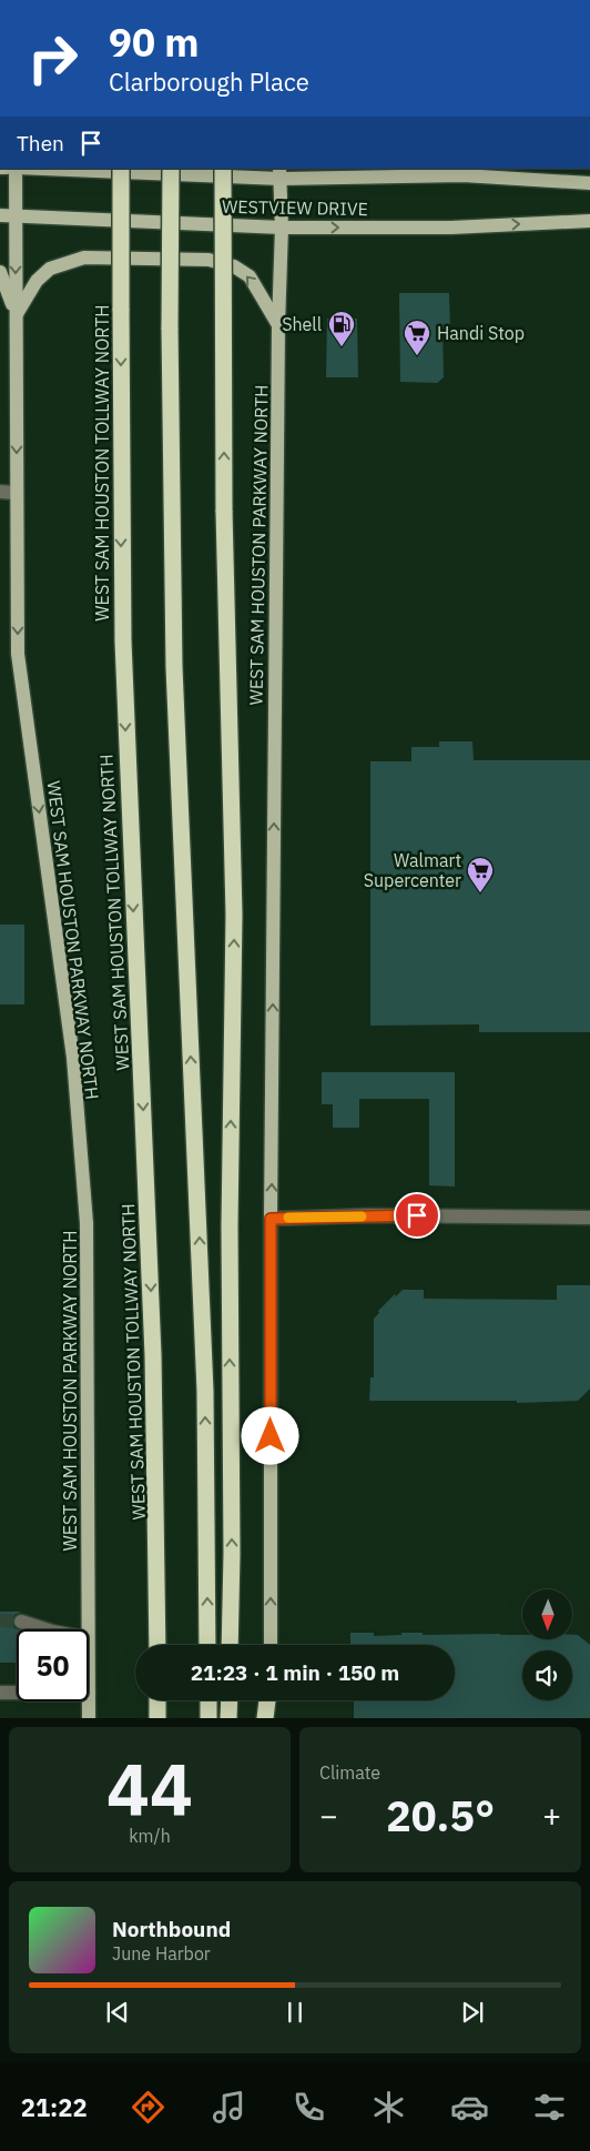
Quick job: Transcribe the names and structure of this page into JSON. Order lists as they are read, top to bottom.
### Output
{
  "streets": {
    "highway": ["WEST SAM HOUSTON TOLLWAY NORTH"],
    "main road": ["WESTVIEW DRIVE", "WEST SAM HOUSTON PARKWAY NORTH"]
  },
  "crossings": [
    ["WESTVIEW DRIVE", "WEST SAM HOUSTON PARKWAY NORTH"]
  ],
  "places": {
    "fuel station": ["Shell"],
    "supermarket": ["Handi Stop", "Walmart Supercenter"]
  },
  "north": "bottom",
  "page": {
    "turn": ["90 m", "Clarborough Place"],
    "then": "Then",
    "limit": "50",
    "trip": "21:23 · 1 min · 150 m",
    "tile": [
      ["44", "km/h"],
      "Climate"
    ],
    "heat": ["−", "20.5°", "+"],
    "song": ["Northbound", "June Harbor"],
    "tabs": "21:22"
  }
}
